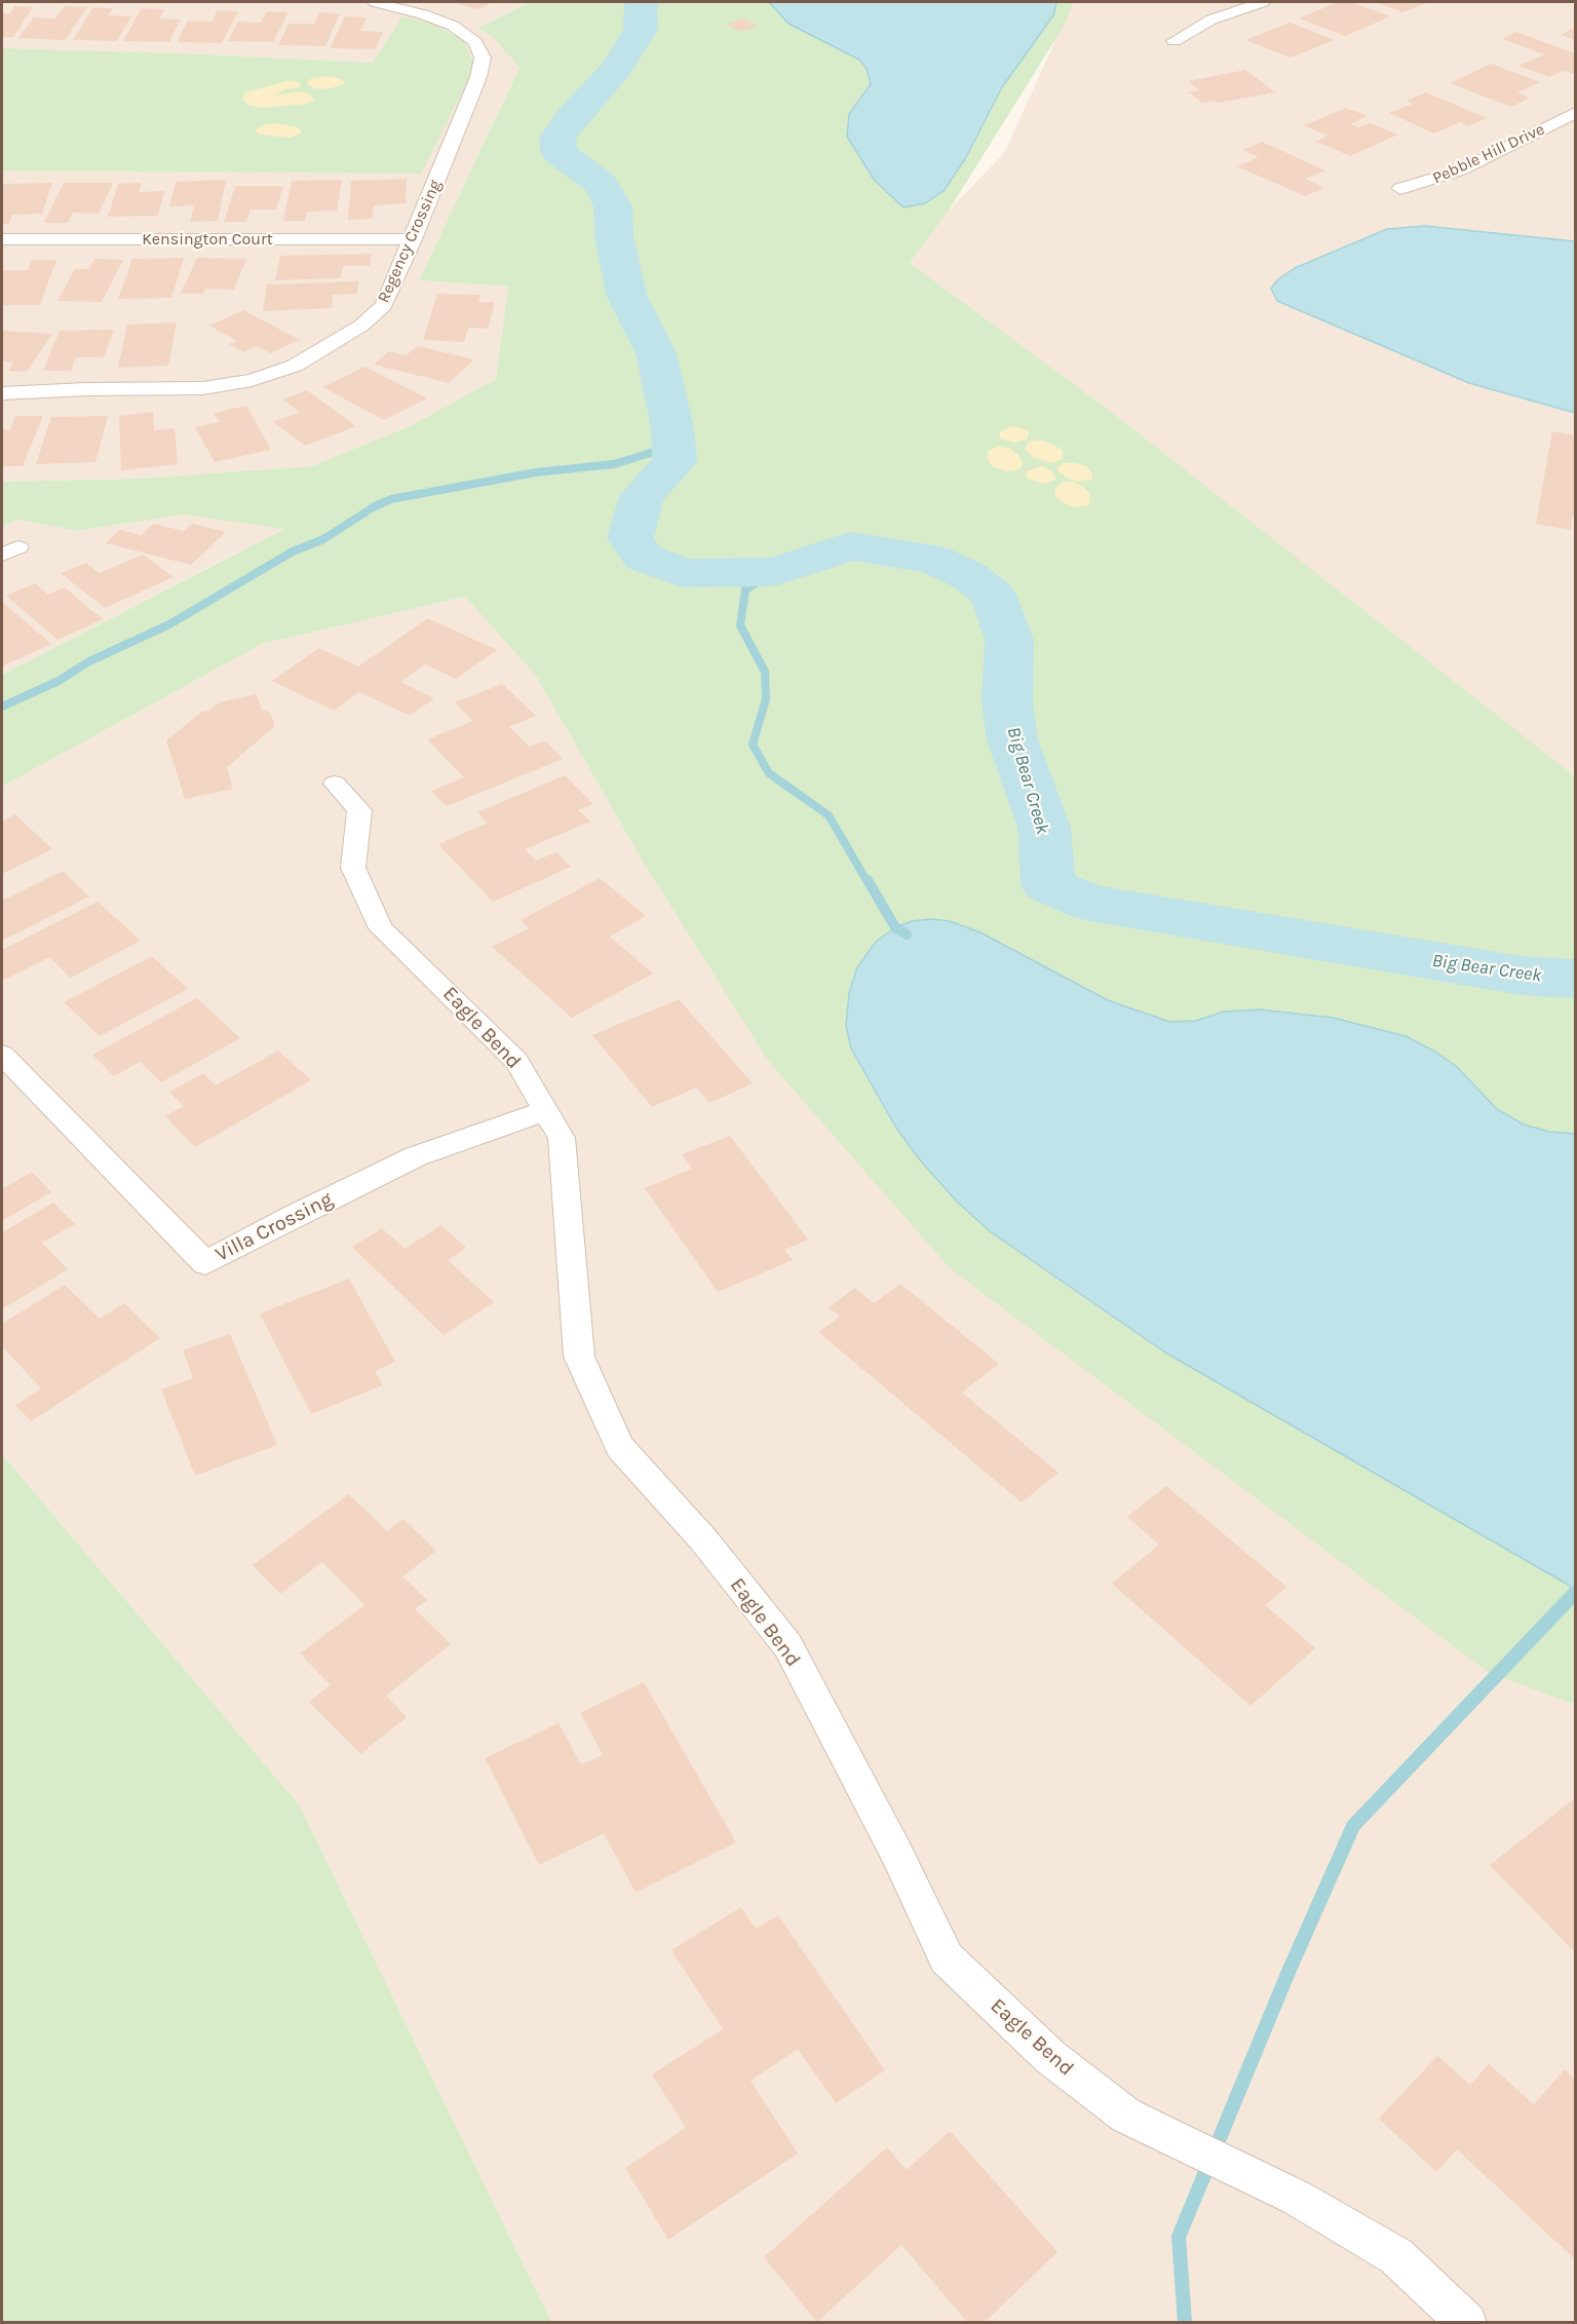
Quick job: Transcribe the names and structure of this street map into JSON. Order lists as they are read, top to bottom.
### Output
{
  "streets": {
    "street": [
      "Pebble Hill Drive",
      "Kensington Court",
      "Regency Crossing",
      "Eagle Bend",
      "Villa Crossing"
    ]
  },
  "crossings": [
    ["Kensington Court", "Regency Crossing"],
    ["Eagle Bend", "Villa Crossing"]
  ],
  "water": ["Big Bear Creek"]
}
